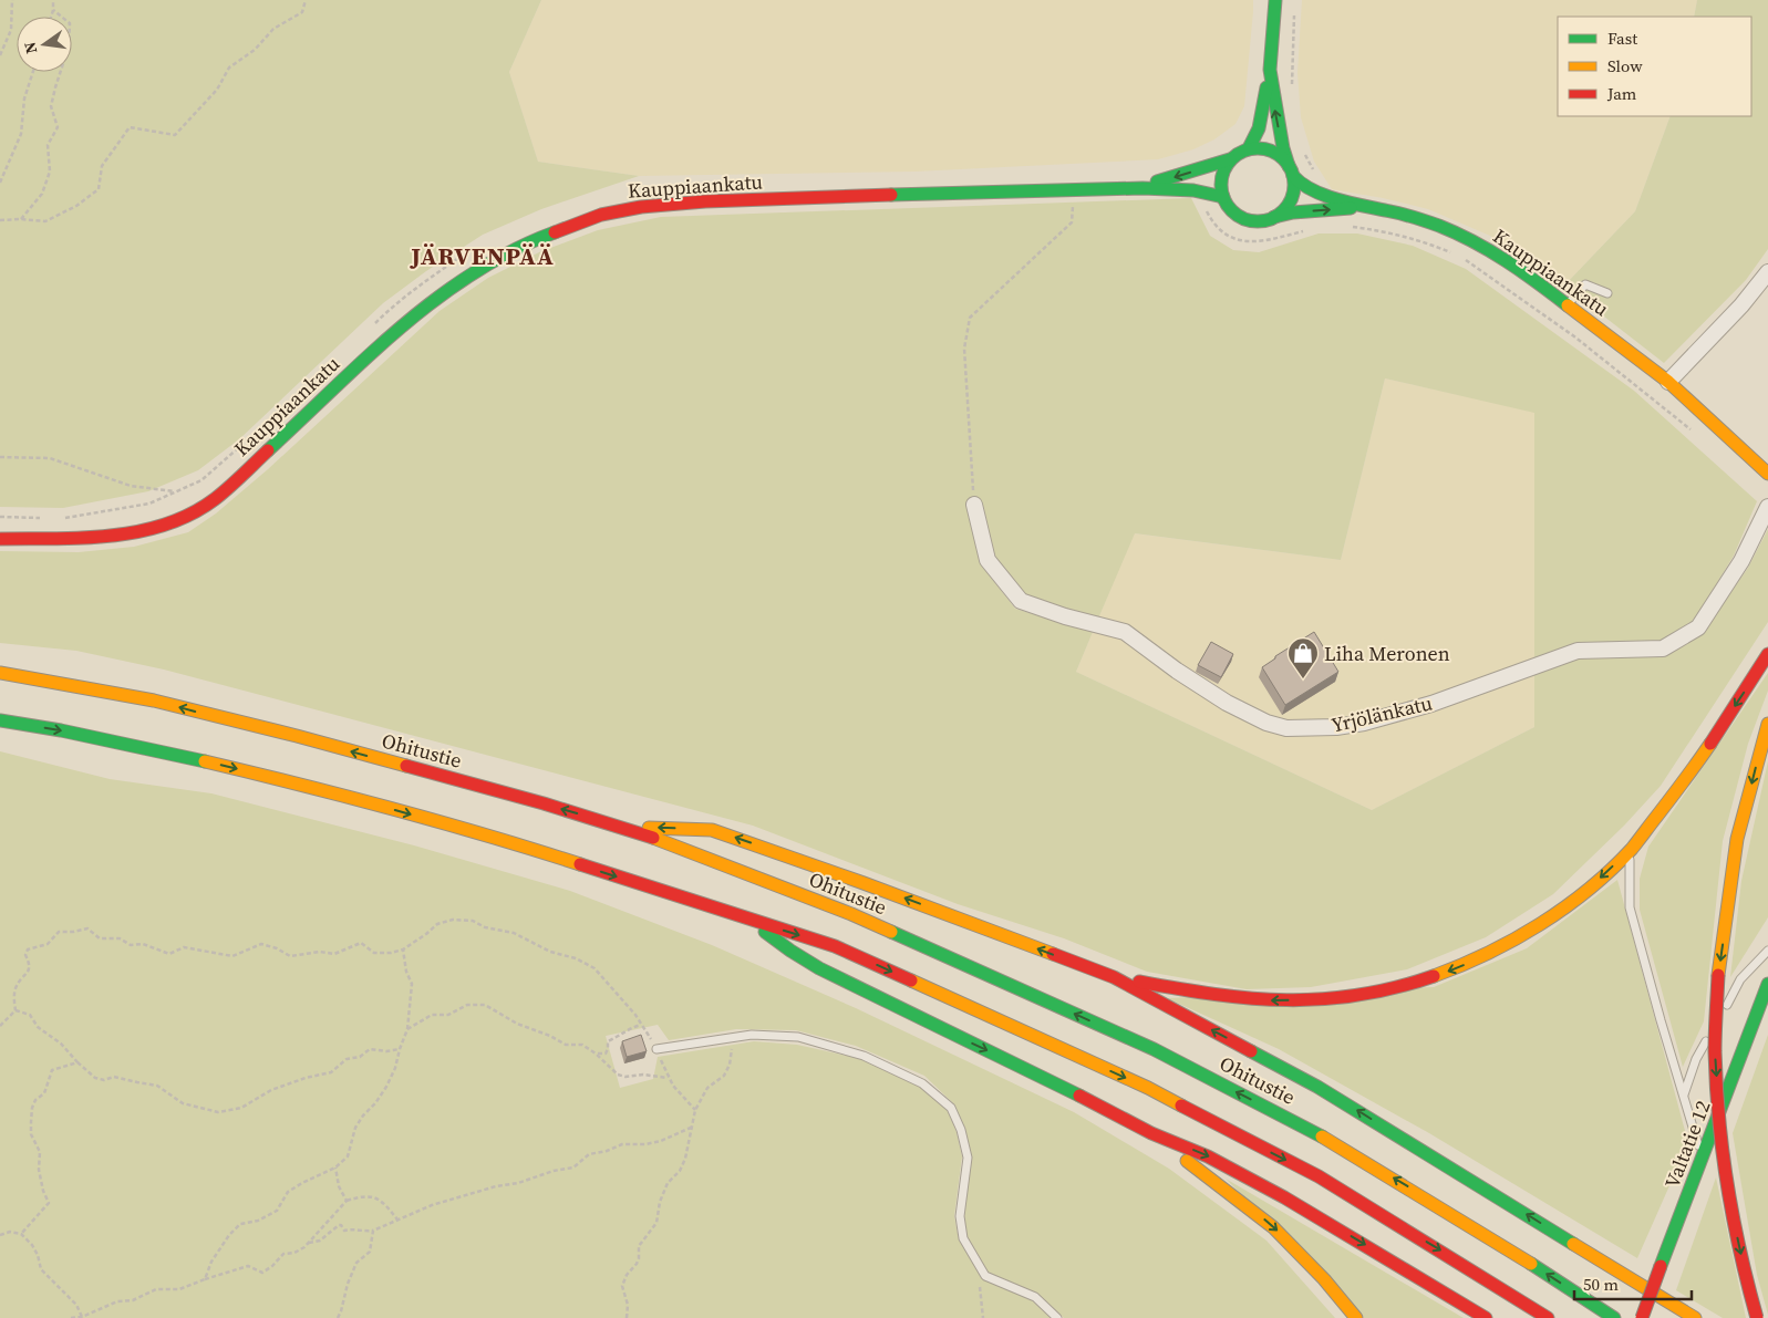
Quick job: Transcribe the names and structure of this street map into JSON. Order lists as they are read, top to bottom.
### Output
{
  "streets": {
    "main road": ["Kauppiaankatu", "Ohitustie", "Valtatie 12"],
    "street": ["Yrjölänkatu"]
  },
  "districts": ["JÄRVENPÄÄ"],
  "places": {
    "shop": ["Liha Meronen"]
  },
  "legend": ["Fast", "Slow", "Jam"],
  "scale_bar": "50 m",
  "north": "left"
}
